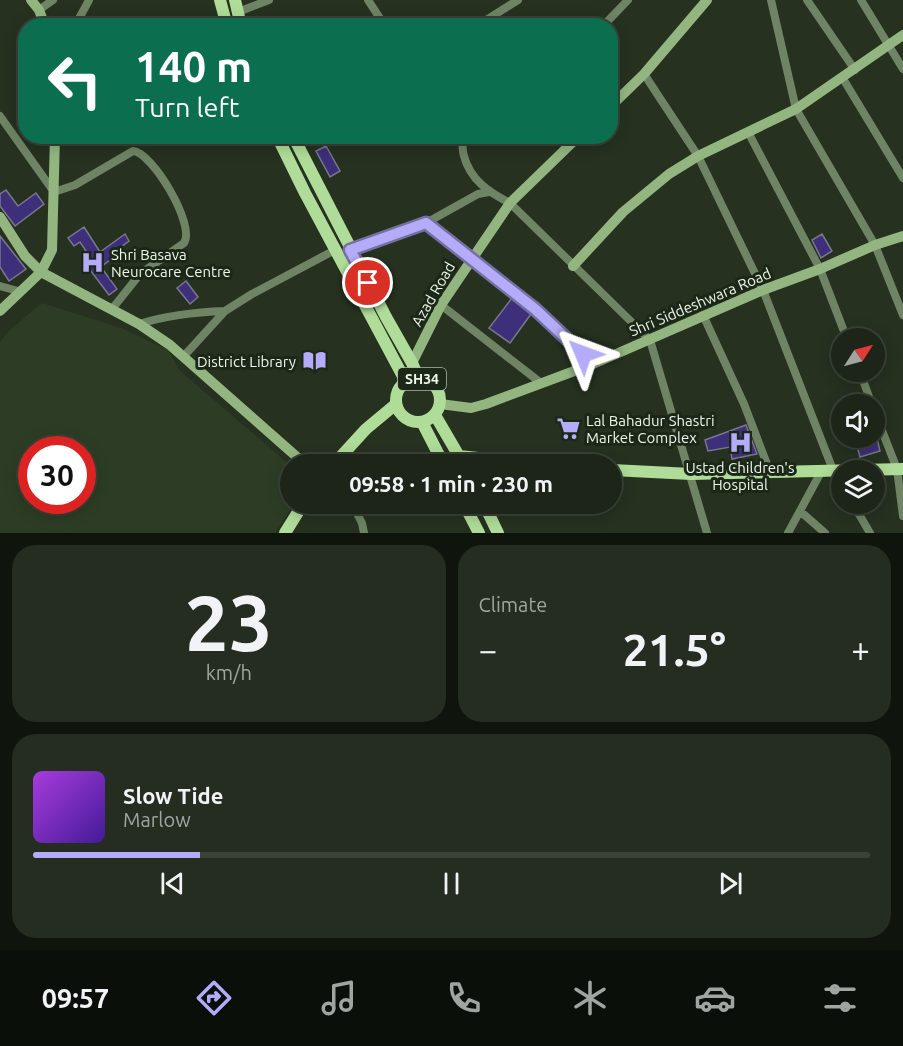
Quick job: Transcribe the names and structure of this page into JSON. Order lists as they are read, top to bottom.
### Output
{
  "streets": {
    "main road": ["SH34"],
    "street": ["Azad Road", "Shri Siddeshwara Road"]
  },
  "crossings": [
    ["Shri Siddeshwara Road", "SH34"]
  ],
  "places": {
    "hospital": ["Shri Basava Neurocare Centre", "Ustad Children's Hospital"],
    "library": ["District Library"],
    "supermarket": ["Lal Bahadur Shastri Market Complex"]
  },
  "north": "top right",
  "page": {
    "turn": ["140 m", "Turn left"],
    "limit": "30",
    "trip": "09:58 · 1 min · 230 m",
    "tile": [
      ["23", "km/h"],
      "Climate"
    ],
    "heat": ["−", "21.5°", "+"],
    "song": ["Slow Tide", "Marlow"],
    "tabs": "09:57"
  }
}
